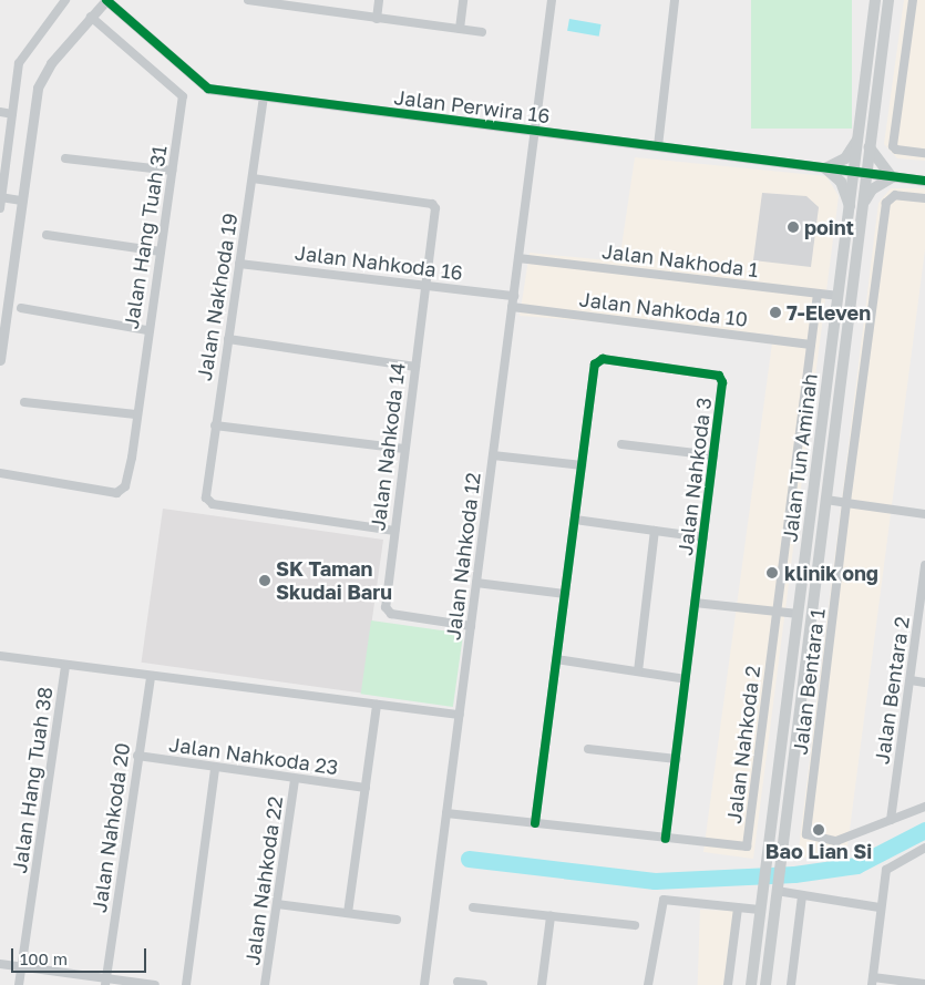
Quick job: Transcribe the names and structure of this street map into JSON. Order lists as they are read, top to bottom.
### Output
{
  "streets": {
    "main road": ["Jalan Tun Aminah"],
    "street": [
      "Jalan Perwira 16",
      "Jalan Hang Tuah 31",
      "Jalan Nakhoda 1",
      "Jalan Nahkoda 16",
      "Jalan Nakhoda 19",
      "Jalan Nahkoda 10",
      "Jalan Nahkoda 14",
      "Jalan Nahkoda 3",
      "Jalan Nahkoda 12",
      "Jalan Bentara 1",
      "Jalan Bentara 2",
      "Jalan Nahkoda 2",
      "Jalan Nahkoda 23",
      "Jalan Hang Tuah 38",
      "Jalan Nahkoda 20",
      "Jalan Nahkoda 22"
    ]
  },
  "crossings": [
    ["Jalan Perwira 16", "Jalan Nakhoda 19"],
    ["Jalan Perwira 16", "Jalan Tun Aminah"],
    ["Jalan Perwira 16", "Jalan Nahkoda 12"],
    ["Jalan Nakhoda 1", "Jalan Tun Aminah"],
    ["Jalan Nakhoda 1", "Jalan Nahkoda 12"],
    ["Jalan Nakhoda 1", "Jalan Nahkoda 2"],
    ["Jalan Nahkoda 16", "Jalan Nakhoda 19"],
    ["Jalan Nahkoda 16", "Jalan Nahkoda 14"],
    ["Jalan Nahkoda 16", "Jalan Nahkoda 12"],
    ["Jalan Nakhoda 19", "Jalan Nahkoda 14"],
    ["Jalan Nahkoda 10", "Jalan Nahkoda 12"],
    ["Jalan Nahkoda 10", "Jalan Nahkoda 2"],
    ["Jalan Nahkoda 14", "Jalan Nahkoda 12"],
    ["Jalan Nahkoda 3", "Jalan Nahkoda 2"],
    ["Jalan Nahkoda 12", "Jalan Nahkoda 2"],
    ["Jalan Bentara 1", "Jalan Bentara 2"],
    ["Jalan Nahkoda 23", "Jalan Nahkoda 20"],
    ["Jalan Nahkoda 23", "Jalan Nahkoda 22"]
  ],
  "places": [
    "point",
    "7-Eleven",
    "klinik ong",
    "SK Taman Skudai Baru",
    "Bao Lian Si"
  ],
  "scale_bar": "100 m"
}
